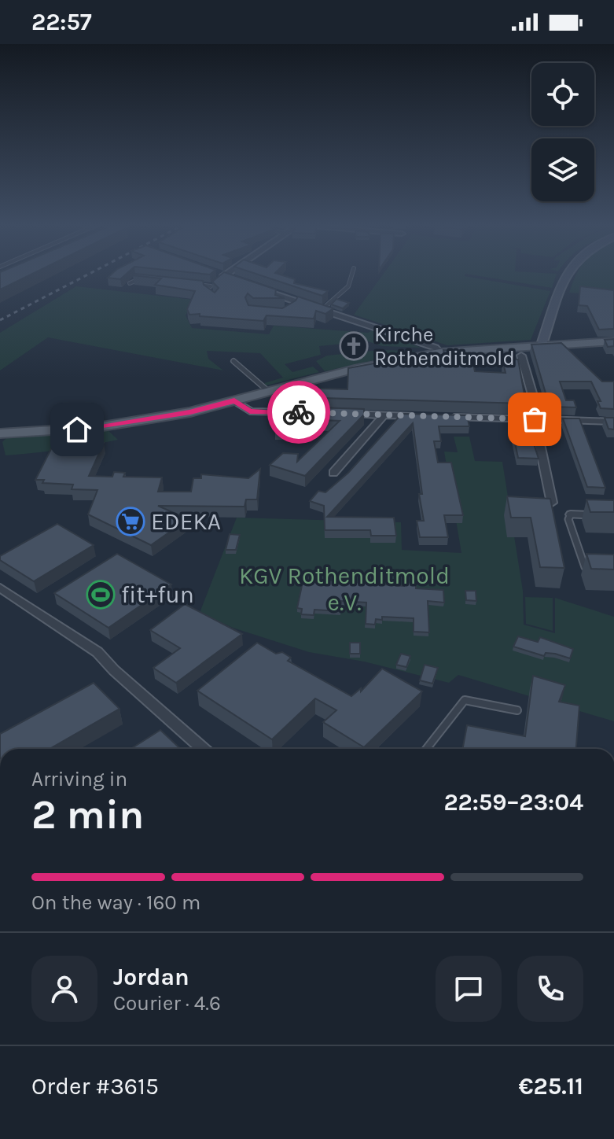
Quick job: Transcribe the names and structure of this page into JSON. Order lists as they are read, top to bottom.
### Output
{
  "parks": ["KGV Rothenditmold e.V."],
  "places": {
    "church": ["Kirche Rothenditmold"],
    "supermarket": ["EDEKA"],
    "sports": ["fit+fun"]
  },
  "page": {
    "status": "22:57",
    "heading": ["2 min", "Arriving in", "22:59–23:04"],
    "panel": [
      "Jordan",
      "Courier · 4.6",
      "Order #3615",
      "€25.11"
    ],
    "bar": "On the way · 160 m"
  }
}
